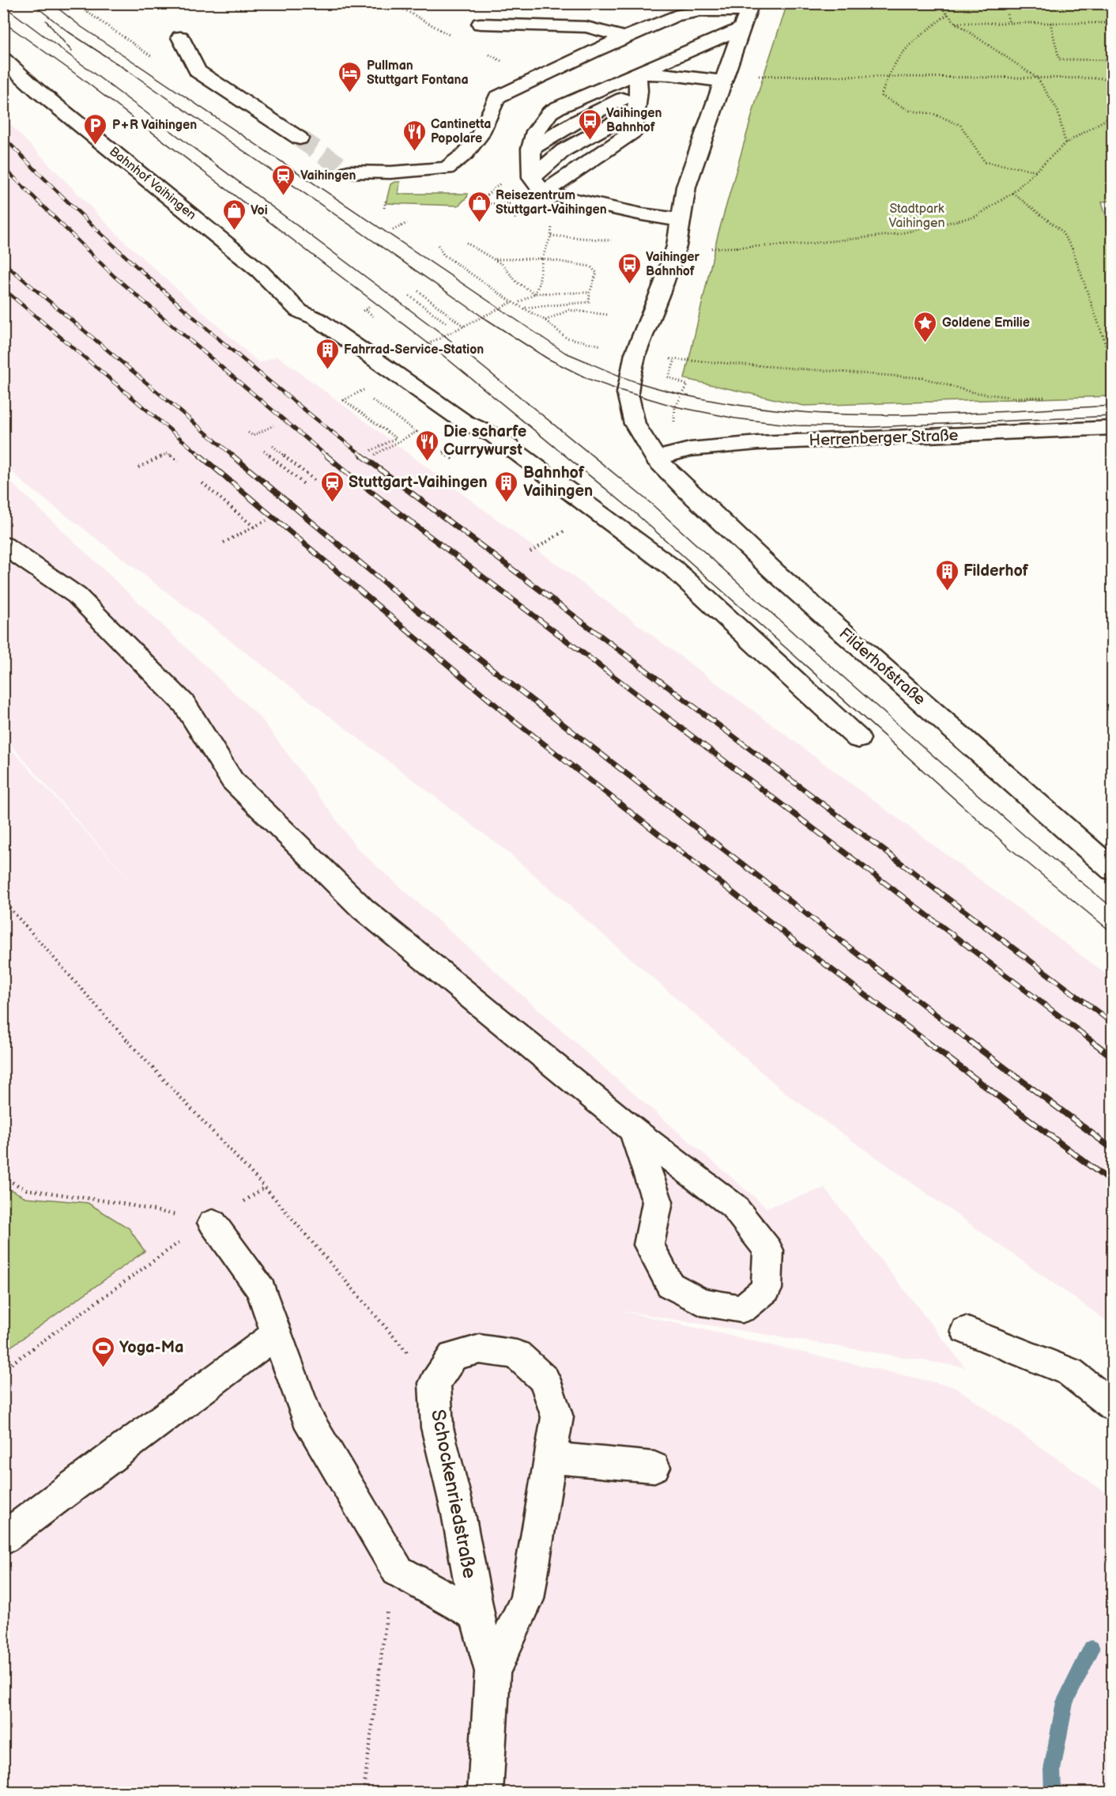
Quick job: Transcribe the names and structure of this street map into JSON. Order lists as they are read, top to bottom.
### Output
{
  "streets": {
    "street": [
      "Bahnhof Vaihingen",
      "Herrenberger Straße",
      "Filderhofstraße",
      "Schockenriedstraße"
    ]
  },
  "crossings": [
    ["Herrenberger Straße", "Filderhofstraße"]
  ],
  "parks": ["Stadtpark Vaihingen"],
  "places": {
    "hotel": ["Pullman Stuttgart Fontana"],
    "bus stop": ["Vaihingen Bahnhof", "Vaihinger Bahnhof"],
    "parking": ["P+R Vaihingen"],
    "restaurant": ["Cantinetta Popolare", "Die scharfe Currywurst"],
    "station": ["Vaihingen", "Stuttgart-Vaihingen"],
    "shop": ["Reisezentrum Stuttgart-Vaihingen", "Voi"],
    "place": ["Goldene Emilie"],
    "building": ["Fahrrad-Service-Station", "Bahnhof Vaihingen", "Filderhof"],
    "sports": ["Yoga-Ma"]
  }
}
